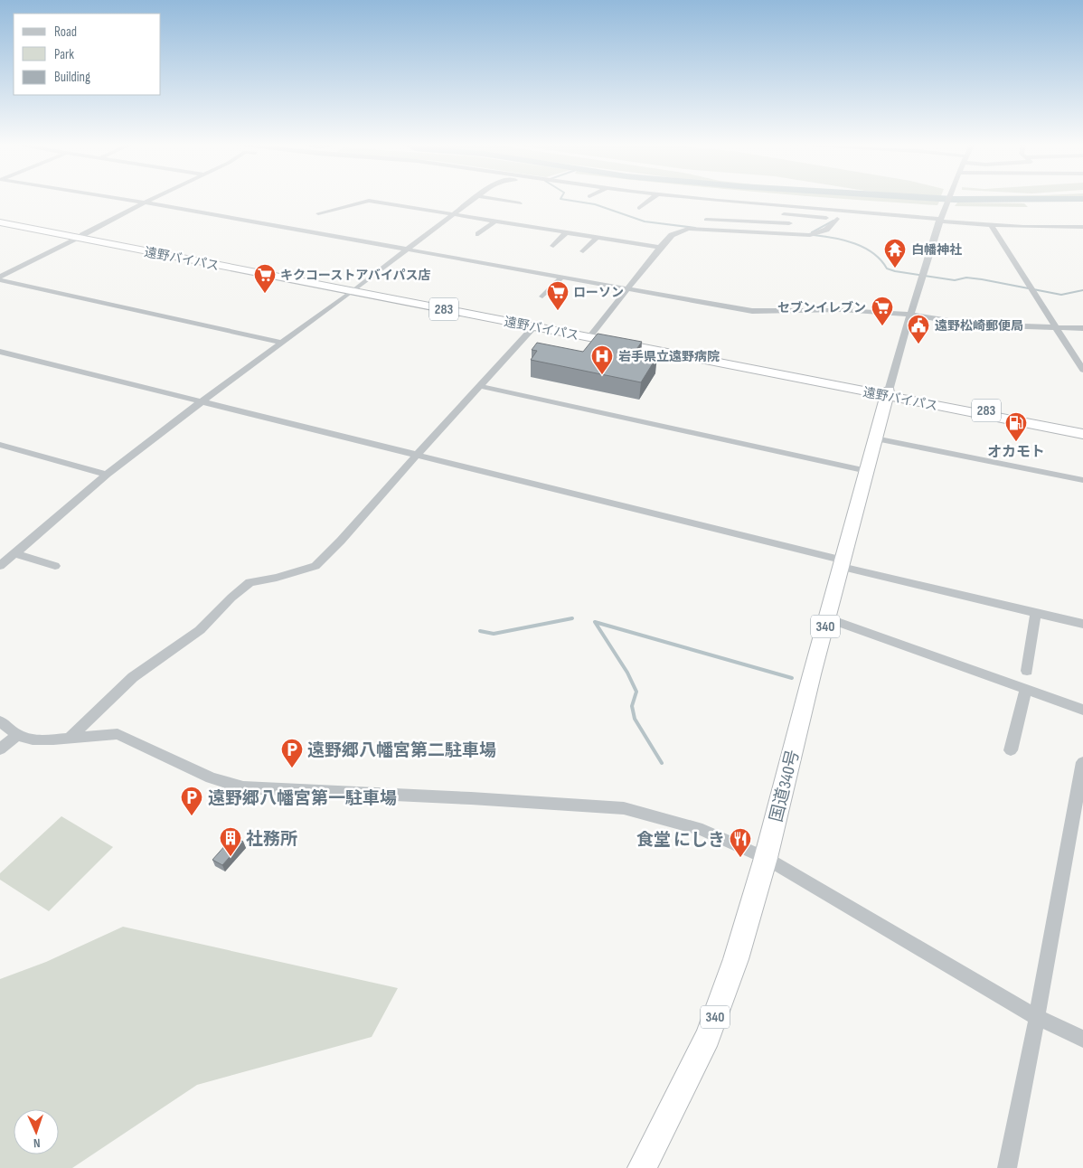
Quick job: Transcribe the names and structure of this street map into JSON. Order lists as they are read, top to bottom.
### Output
{
  "streets": {
    "highway": [
      "遠野バイパス",
      "283",
      "340",
      "国道340号"
    ]
  },
  "crossings": [
    ["遠野バイパス", "国道340号"]
  ],
  "places": {
    "temple": ["白幡神社"],
    "supermarket": ["キクコーストアバイパス店", "ローソン", "セブンイレブン"],
    "public building": ["遠野松崎郵便局"],
    "hospital": ["岩手県立遠野病院"],
    "fuel station": ["オカモト"],
    "parking": ["遠野郷八幡宮第二駐車場", "遠野郷八幡宮第一駐車場"],
    "building": ["社務所"],
    "restaurant": ["食堂 にしき"]
  },
  "legend": ["Road", "Park", "Building"],
  "north": "bottom"
}
